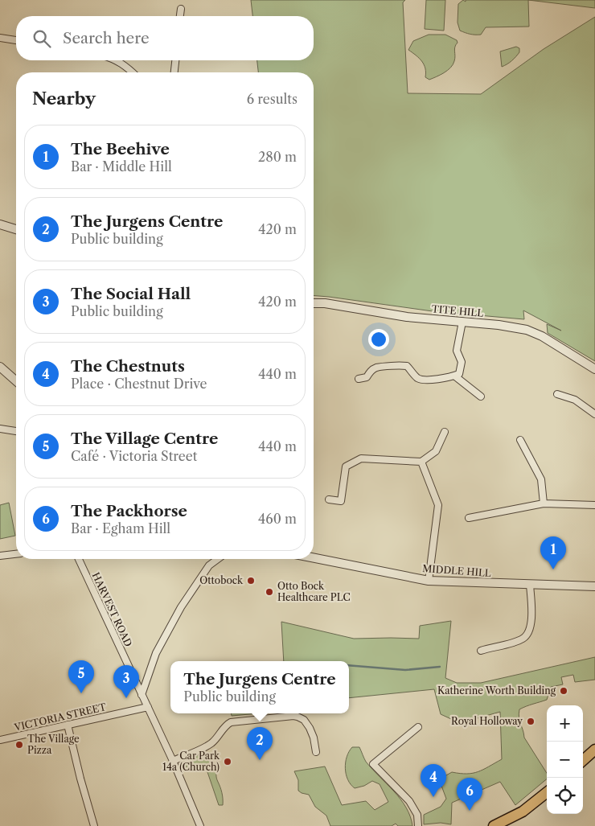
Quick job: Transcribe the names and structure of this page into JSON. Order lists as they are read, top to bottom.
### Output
{
  "streets": {
    "street": [
      "TITE HILL",
      "MIDDLE HILL",
      "HARVEST ROAD",
      "VICTORIA STREET"
    ]
  },
  "crossings": [
    ["HARVEST ROAD", "VICTORIA STREET"]
  ],
  "places": [
    "Ottobock",
    "Otto Bock Healthcare PLC",
    "Katherine Worth Building",
    "Royal Holloway",
    "The Village Pizza",
    "Car Park 14a (Church)"
  ],
  "page": {
    "search": "Search here",
    "heading": ["Nearby", "6 results"],
    "list": [
      {
        "mark": "1",
        "name": "The Beehive",
        "note": "Bar · Middle Hill",
        "value": "280 m"
      },
      {
        "mark": "2",
        "name": "The Jurgens Centre",
        "note": "Public building",
        "value": "420 m"
      },
      {
        "mark": "3",
        "name": "The Social Hall",
        "note": "Public building",
        "value": "420 m"
      },
      {
        "mark": "4",
        "name": "The Chestnuts",
        "note": "Place · Chestnut Drive",
        "value": "440 m"
      },
      {
        "mark": "5",
        "name": "The Village Centre",
        "note": "Café · Victoria Street",
        "value": "440 m"
      },
      {
        "mark": "6",
        "name": "The Packhorse",
        "note": "Bar · Egham Hill",
        "value": "460 m"
      }
    ],
    "pins": [
      "1",
      "5",
      "3",
      "2",
      "4",
      "6"
    ],
    "popup": ["The Jurgens Centre", "Public building"],
    "map_buttons": ["+", "−"]
  }
}
